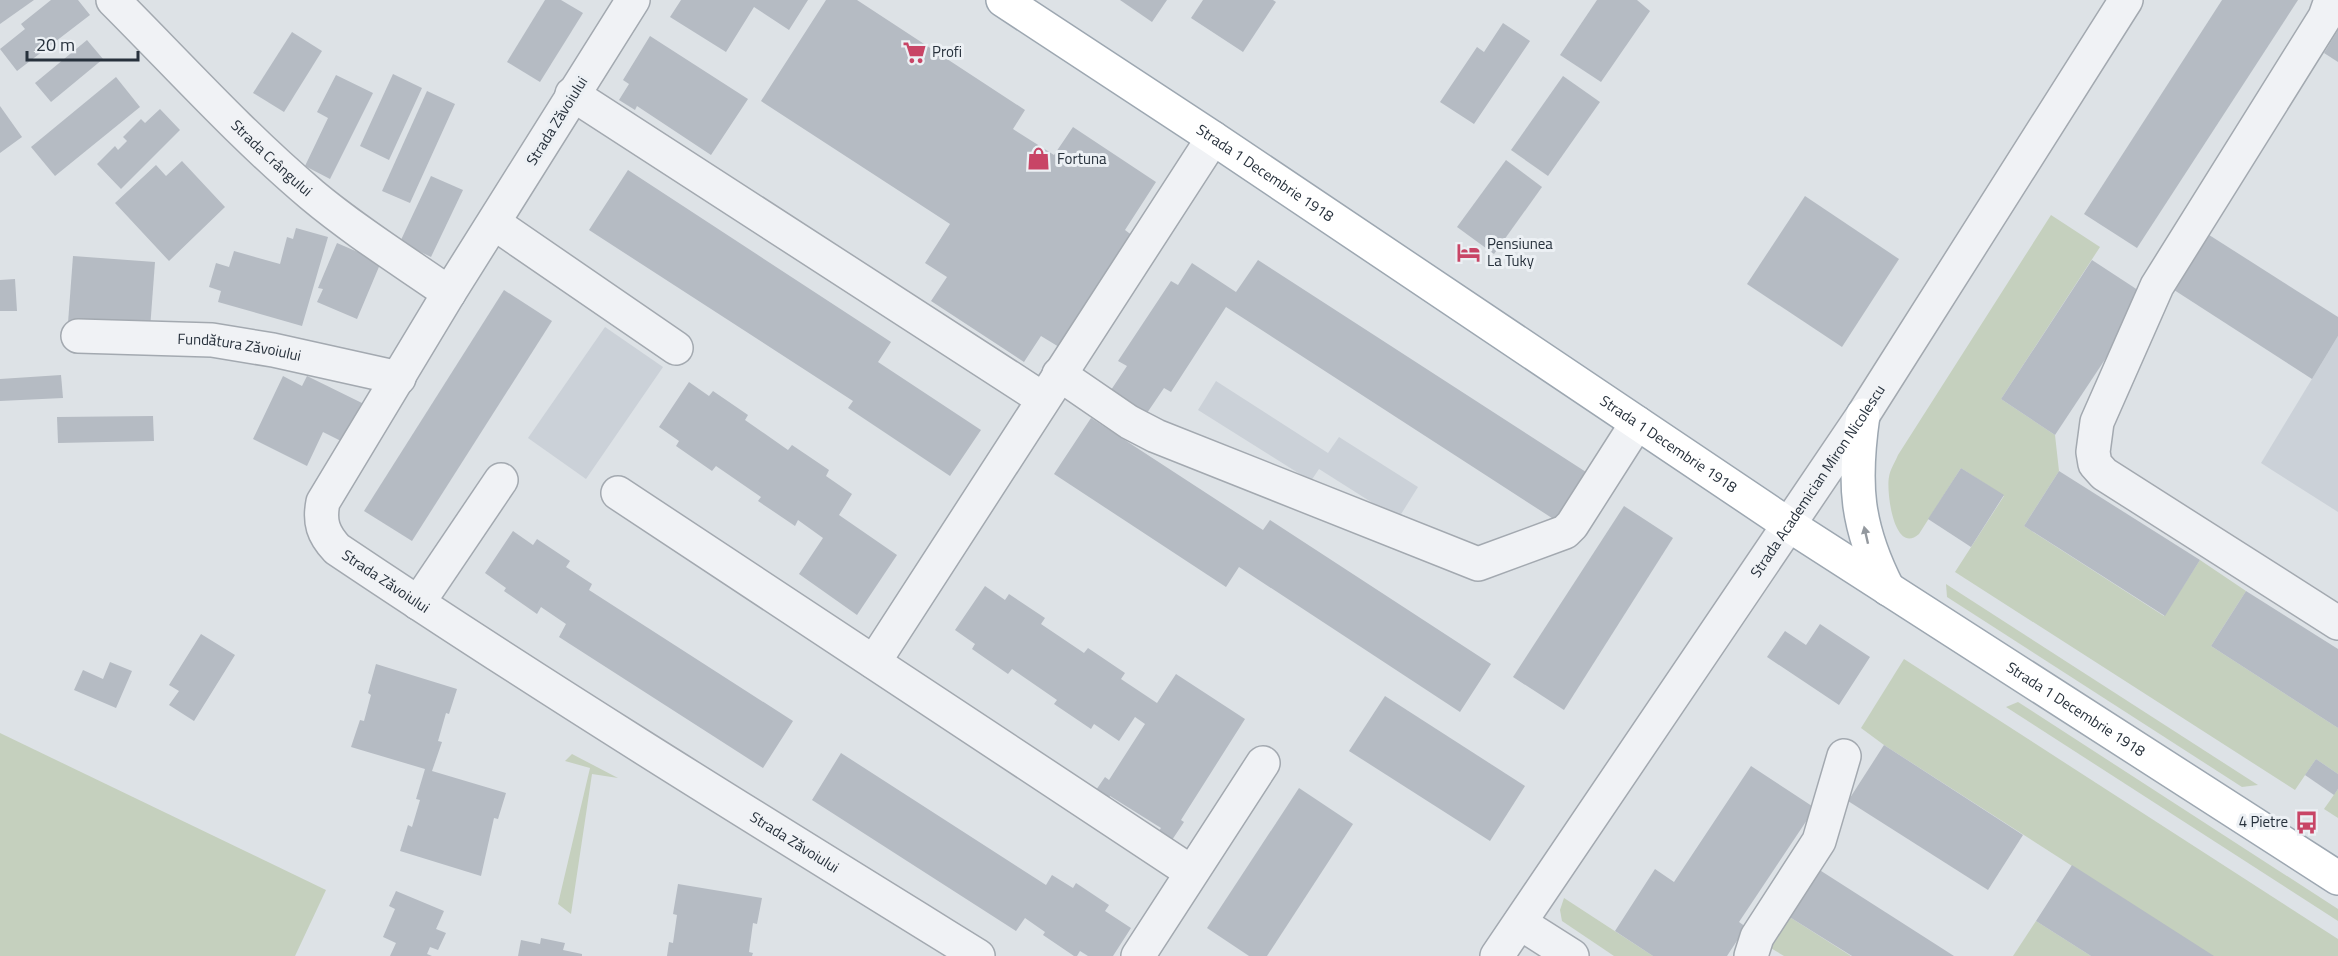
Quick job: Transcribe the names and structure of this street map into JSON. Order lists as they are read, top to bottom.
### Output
{
  "streets": {
    "main road": ["Strada 1 Decembrie 1918"],
    "street": [
      "Strada Zăvoiului",
      "Strada Crângului",
      "Fundătura Zăvoiului",
      "Strada Academician Miron Nicolescu"
    ]
  },
  "crossings": [
    ["Strada Zăvoiului", "Strada Crângului"],
    ["Strada Zăvoiului", "Fundătura Zăvoiului"],
    ["Strada 1 Decembrie 1918", "Strada Academician Miron Nicolescu"]
  ],
  "places": {
    "supermarket": ["Profi"],
    "shop": ["Fortuna"],
    "hotel": ["Pensiunea La Tuky"],
    "bus stop": ["4 Pietre"]
  },
  "scale_bar": "20 m"
}
